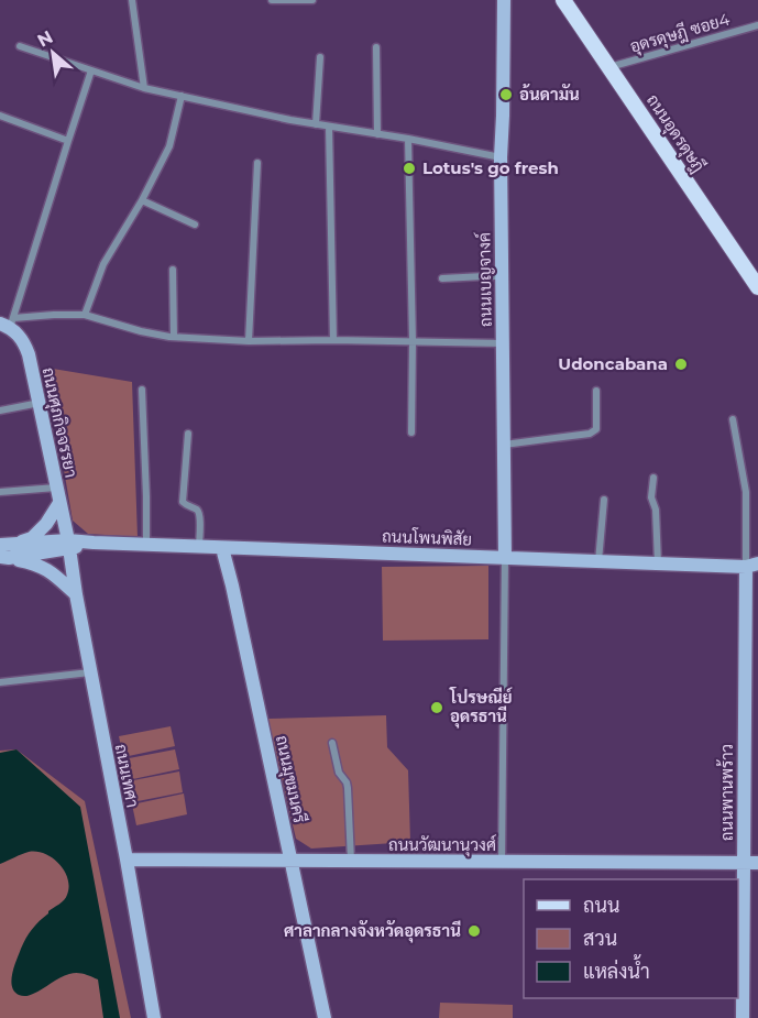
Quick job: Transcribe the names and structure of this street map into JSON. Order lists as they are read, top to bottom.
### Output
{
  "streets": {
    "main road": ["ถนนอุดรดุษฎี"],
    "street": [
      "อุดรดุษฎี ซอย4",
      "ถนนเบญจางค์",
      "ถนนศุภกิจจรรยา",
      "ถนนโพนพิสัย",
      "ถนนเทศา",
      "ถนนมุขมนครี",
      "ถนนพานพร้าว",
      "ถนนวัฒนานุวงศ์"
    ]
  },
  "crossings": [
    ["อุดรดุษฎี ซอย4", "ถนนอุดรดุษฎี"],
    ["ถนนเบญจางค์", "ถนนโพนพิสัย"],
    ["ถนนศุภกิจจรรยา", "ถนนโพนพิสัย"],
    ["ถนนศุภกิจจรรยา", "ถนนเทศา"],
    ["ถนนโพนพิสัย", "ถนนเทศา"],
    ["ถนนโพนพิสัย", "ถนนมุขมนครี"],
    ["ถนนโพนพิสัย", "ถนนพานพร้าว"],
    ["ถนนเทศา", "ถนนวัฒนานุวงศ์"],
    ["ถนนมุขมนครี", "ถนนวัฒนานุวงศ์"],
    ["ถนนพานพร้าว", "ถนนวัฒนานุวงศ์"]
  ],
  "places": [
    "อ้นดามัน",
    "Lotus's go fresh",
    "Udoncabana",
    "โปรษณีย์ อุดรธานี",
    "ศาลากลางจังหวัดอุดรธานี"
  ],
  "legend": ["ถนน", "สวน", "แหล่งน้ำ"],
  "north": "top left"
}
